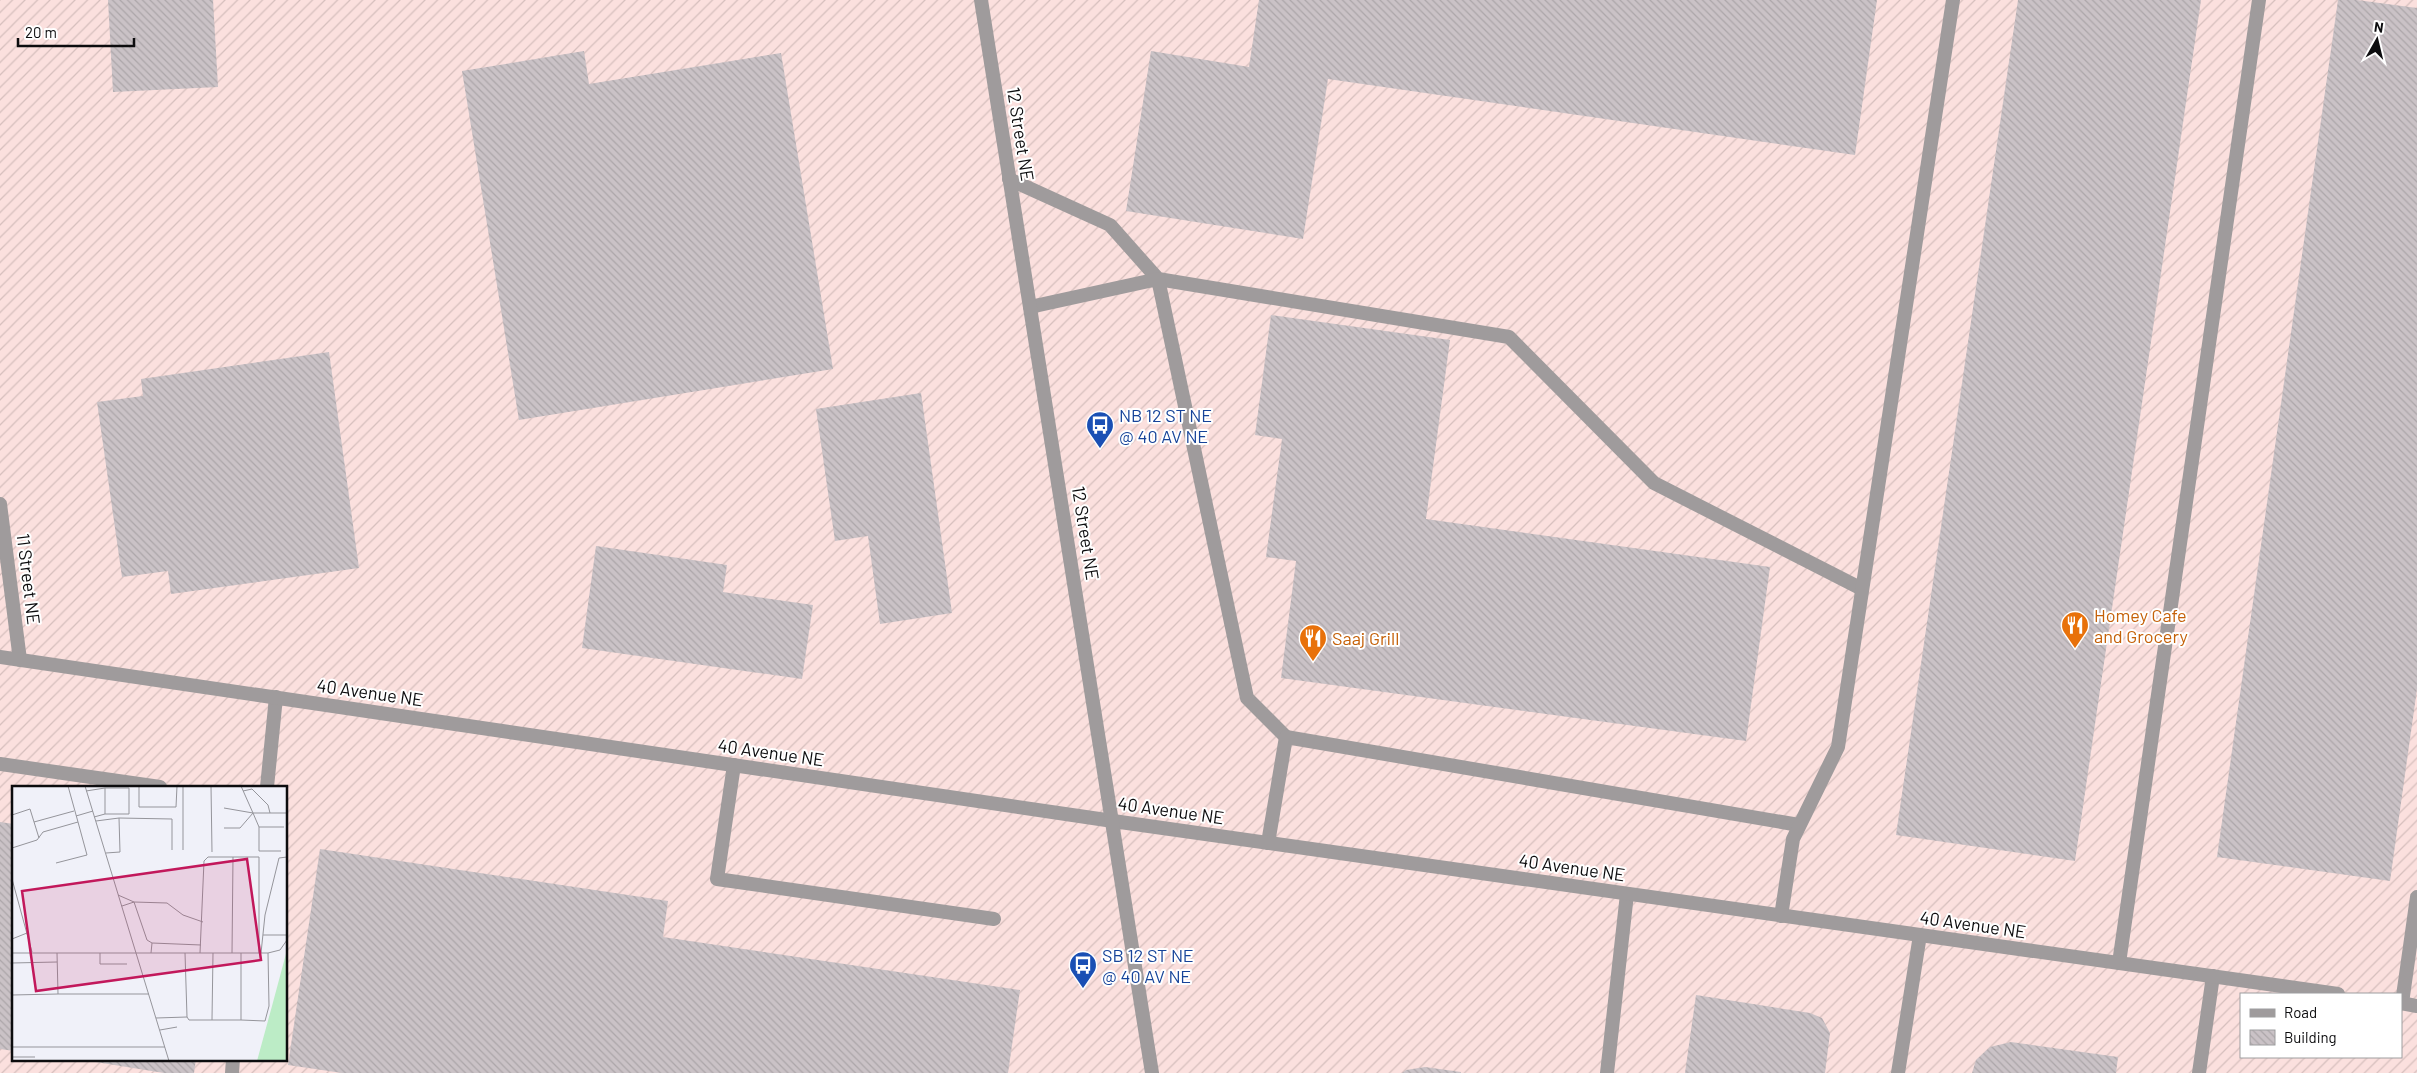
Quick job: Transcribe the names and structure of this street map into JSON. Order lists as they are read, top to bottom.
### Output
{
  "streets": {
    "street": ["12 Street NE", "11 Street NE", "40 Avenue NE"]
  },
  "crossings": [
    ["12 Street NE", "40 Avenue NE"],
    ["11 Street NE", "40 Avenue NE"]
  ],
  "places": {
    "bus stop": ["NB 12 ST NE @ 40 AV NE", "SB 12 ST NE @ 40 AV NE"],
    "restaurant": ["Homey Cafe and Grocery", "Saaj Grill"]
  },
  "legend": ["Road", "Building"],
  "scale_bar": "20 m",
  "north": "top"
}
